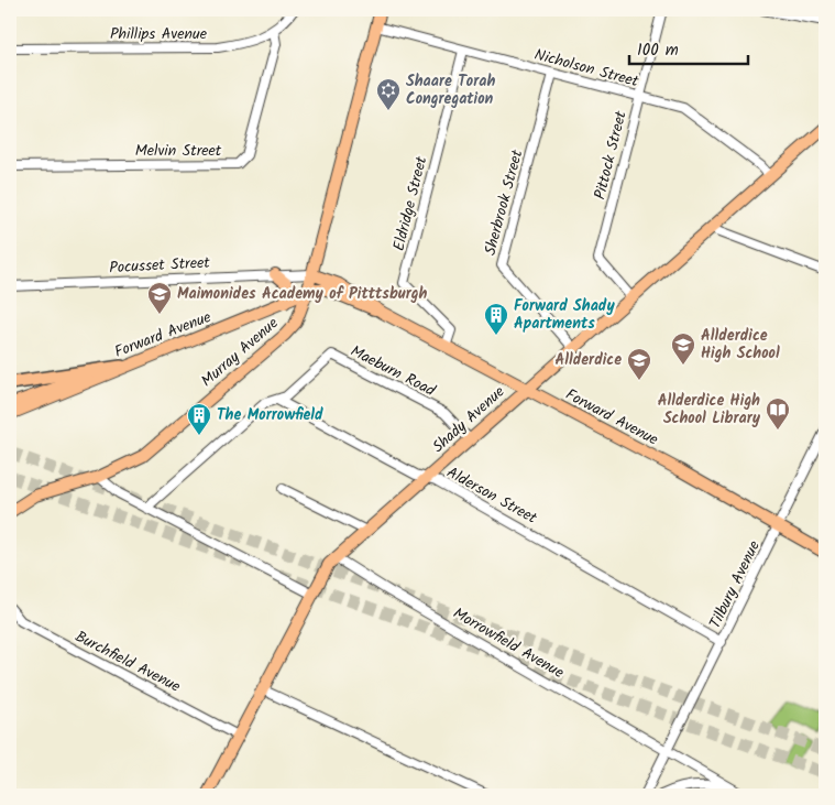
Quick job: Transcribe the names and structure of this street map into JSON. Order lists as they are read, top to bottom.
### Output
{
  "streets": {
    "main road": ["Forward Avenue", "Murray Avenue", "Shady Avenue"],
    "street": [
      "Phillips Avenue",
      "Nicholson Street",
      "Melvin Street",
      "Pittock Street",
      "Sherbrook Street",
      "Eldridge Street",
      "Pocusset Street",
      "Maeburn Road",
      "Alderson Street",
      "Tilbury Avenue",
      "Morrowfield Avenue",
      "Burchfield Avenue"
    ]
  },
  "crossings": [
    ["Phillips Avenue", "Melvin Street"],
    ["Nicholson Street", "Pittock Street"],
    ["Nicholson Street", "Sherbrook Street"],
    ["Nicholson Street", "Eldridge Street"],
    ["Nicholson Street", "Murray Avenue"],
    ["Nicholson Street", "Shady Avenue"],
    ["Pittock Street", "Shady Avenue"],
    ["Sherbrook Street", "Shady Avenue"],
    ["Eldridge Street", "Forward Avenue"],
    ["Pocusset Street", "Forward Avenue"],
    ["Pocusset Street", "Murray Avenue"],
    ["Forward Avenue", "Murray Avenue"],
    ["Forward Avenue", "Shady Avenue"],
    ["Forward Avenue", "Tilbury Avenue"],
    ["Maeburn Road", "Shady Avenue"],
    ["Maeburn Road", "Alderson Street"],
    ["Shady Avenue", "Alderson Street"],
    ["Shady Avenue", "Morrowfield Avenue"],
    ["Shady Avenue", "Burchfield Avenue"],
    ["Alderson Street", "Tilbury Avenue"],
    ["Tilbury Avenue", "Morrowfield Avenue"]
  ],
  "places": {
    "synagogue": ["Shaare Torah Congregation"],
    "school or university": ["Maimonides Academy of Pitttsburgh", "Allderdice High School", "Allderdice"],
    "building": ["Forward Shady Apartments", "The Morrowfield"],
    "library": ["Allderdice High School Library"]
  },
  "scale_bar": "100 m"
}
